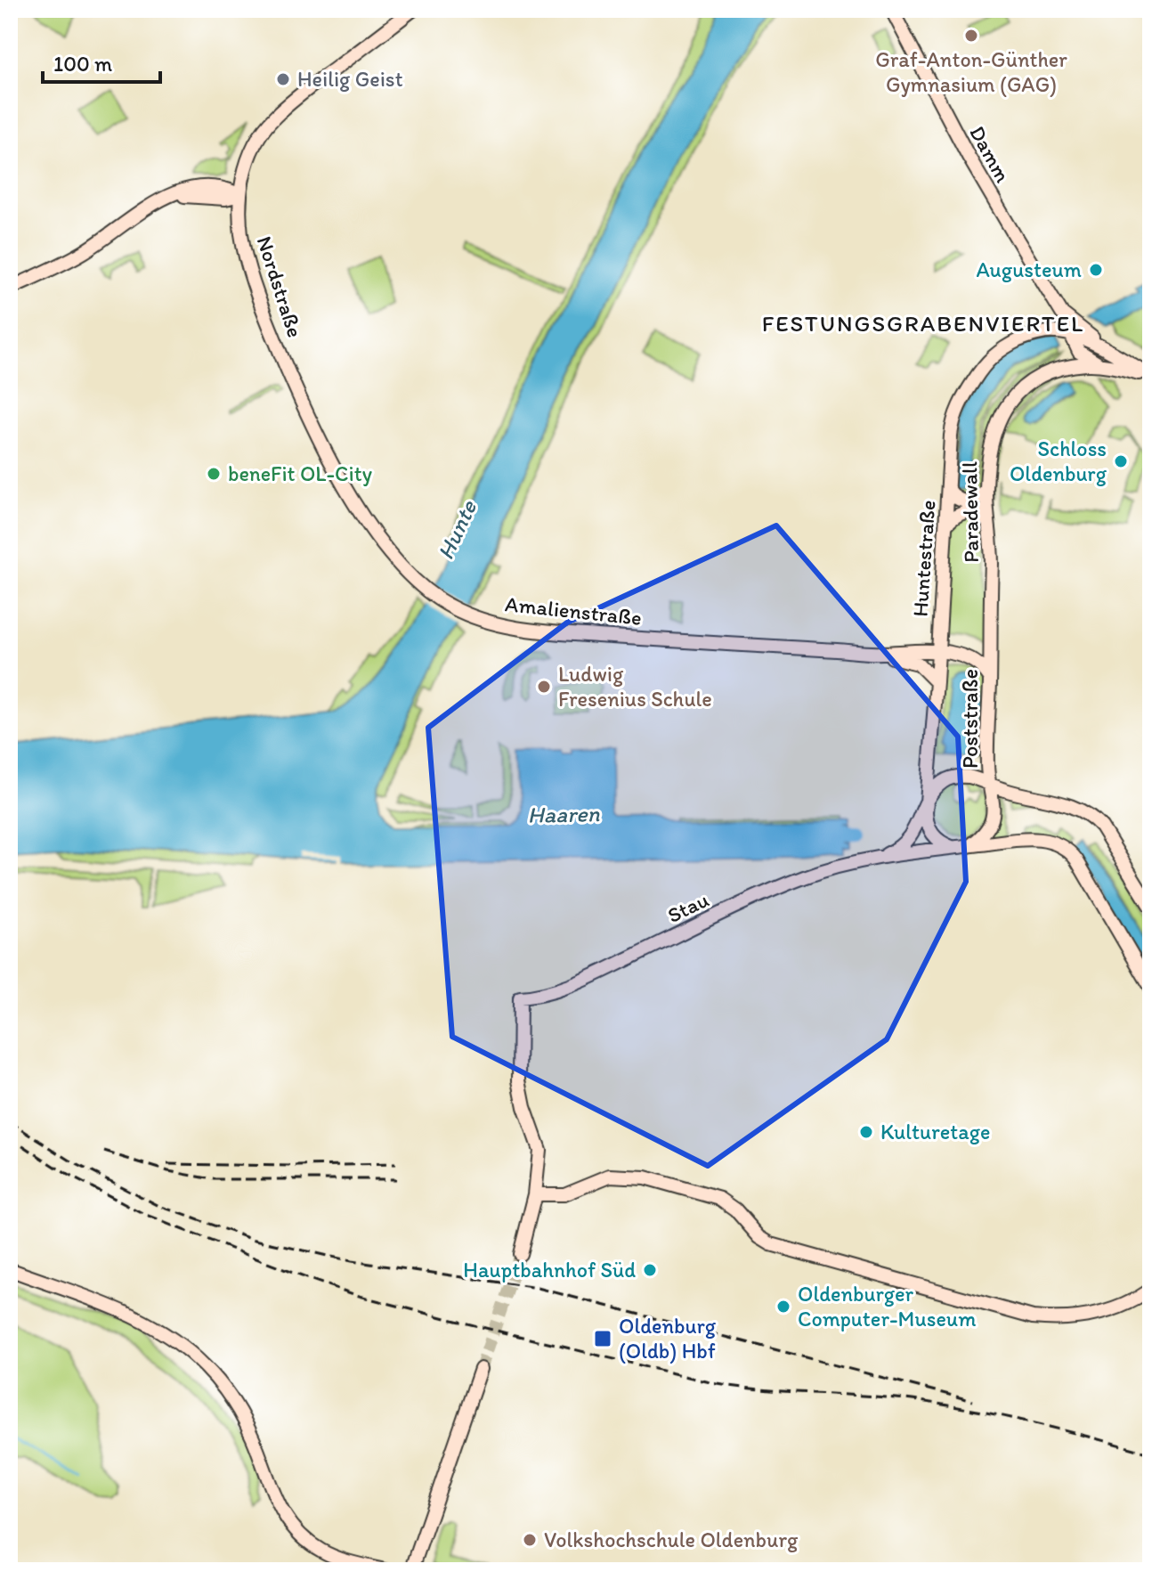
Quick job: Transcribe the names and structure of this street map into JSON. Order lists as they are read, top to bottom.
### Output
{
  "streets": {
    "street": [
      "Damm",
      "Nordstraße",
      "Paradewall",
      "Huntestraße",
      "Amalienstraße",
      "Poststraße",
      "Stau"
    ]
  },
  "crossings": [
    ["Nordstraße", "Amalienstraße"],
    ["Paradewall", "Poststraße"],
    ["Huntestraße", "Amalienstraße"],
    ["Huntestraße", "Poststraße"],
    ["Huntestraße", "Stau"],
    ["Amalienstraße", "Poststraße"],
    ["Poststraße", "Stau"]
  ],
  "districts": ["FESTUNGSGRABENVIERTEL"],
  "water": ["Hunte", "Haaren"],
  "places": {
    "other": [
      "Graf-Anton-Günther Gymnasium (GAG)",
      "Heilig Geist",
      "Augusteum",
      "Schloss Oldenburg",
      "beneFit OL-City",
      "Ludwig Fresenius Schule",
      "Kulturetage",
      "Hauptbahnhof Süd",
      "Oldenburger Computer-Museum",
      "Volkshochschule Oldenburg"
    ],
    "transit": ["Oldenburg (Oldb) Hbf"]
  },
  "scale_bar": "100 m"
}
